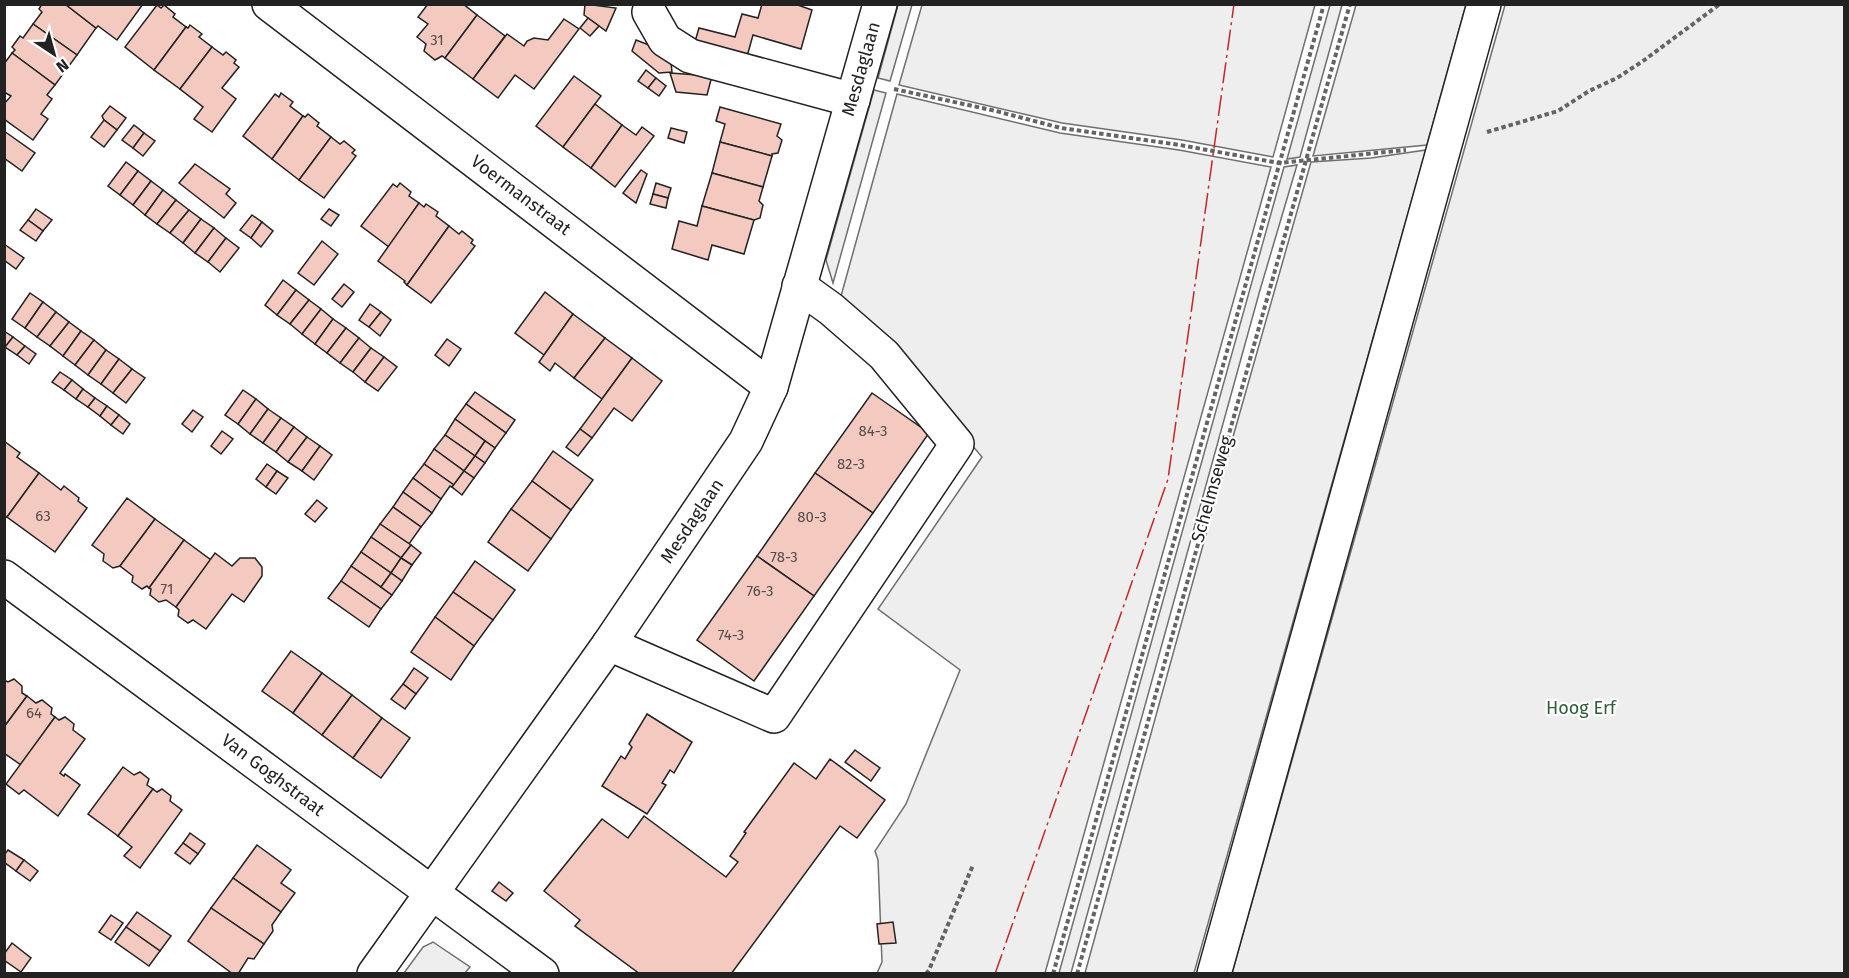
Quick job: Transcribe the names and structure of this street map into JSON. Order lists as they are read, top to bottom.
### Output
{
  "streets": {
    "street": ["Mesdaglaan", "Voermanstraat", "Van Goghstraat"],
    "path": ["Schelmseweg"]
  },
  "crossings": [
    ["Mesdaglaan", "Voermanstraat"],
    ["Mesdaglaan", "Van Goghstraat"]
  ],
  "parks": ["Hoog Erf"],
  "house_numbers": [
    "31",
    "84-3",
    "82-3",
    "63",
    "80-3",
    "78-3",
    "71",
    "76-3",
    "74-3",
    "64"
  ],
  "north": "bottom right"
}
